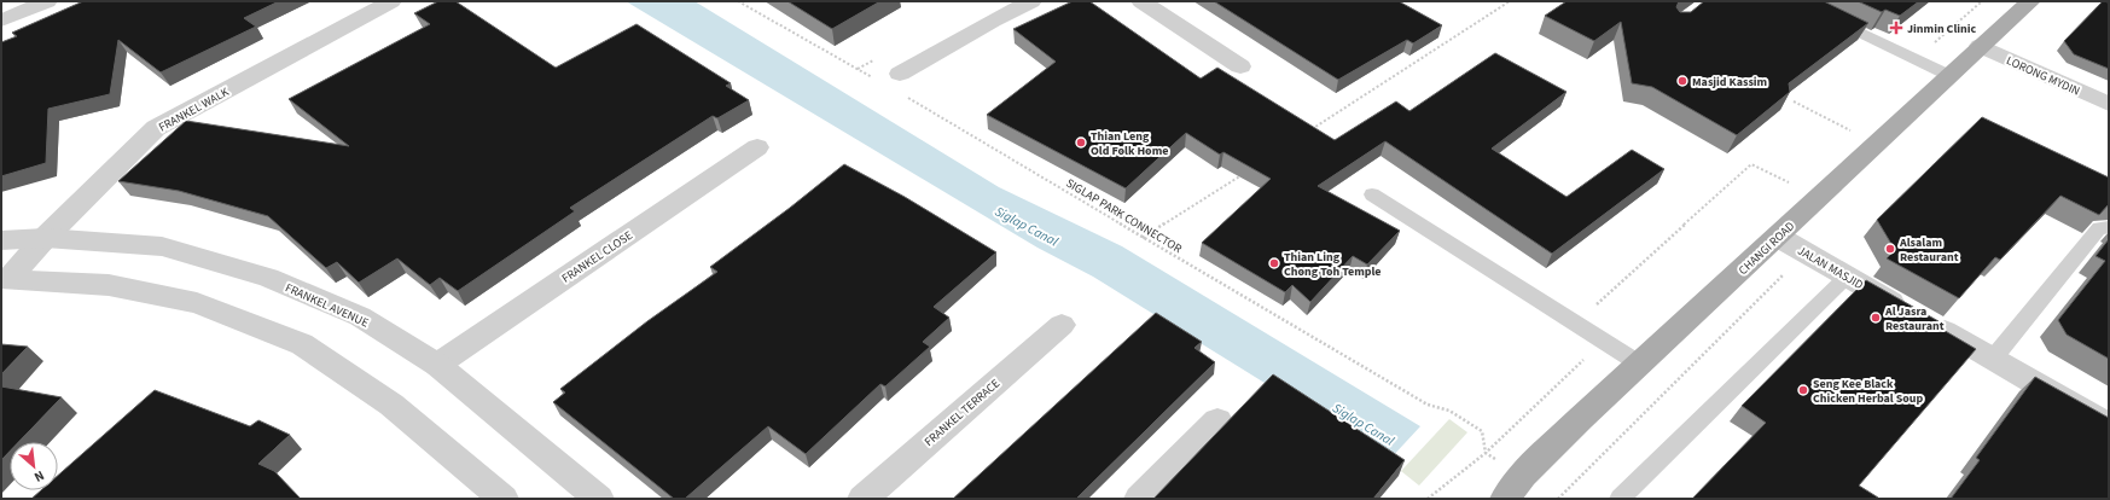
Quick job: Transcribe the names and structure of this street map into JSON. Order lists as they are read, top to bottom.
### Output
{
  "streets": {
    "main road": ["CHANGI ROAD"],
    "street": [
      "LORONG MYDIN",
      "FRANKEL WALK",
      "FRANKEL CLOSE",
      "JALAN MASJID",
      "FRANKEL AVENUE",
      "FRANKEL TERRACE"
    ],
    "path": ["SIGLAP PARK CONNECTOR"]
  },
  "crossings": [
    ["LORONG MYDIN", "CHANGI ROAD"],
    ["FRANKEL WALK", "FRANKEL AVENUE"],
    ["CHANGI ROAD", "JALAN MASJID"],
    ["FRANKEL CLOSE", "FRANKEL AVENUE"]
  ],
  "water": ["Siglap Canal"],
  "places": {
    "health": ["Jinmin Clinic"],
    "other": [
      "Masjid Kassim",
      "Thian Leng Old Folk Home",
      "Alsalam Restaurant",
      "Thian Ling Chong Toh Temple",
      "Al Jasra Restaurant",
      "Seng Kee Black Chicken Herbal Soup"
    ]
  },
  "north": "bottom right"
}
